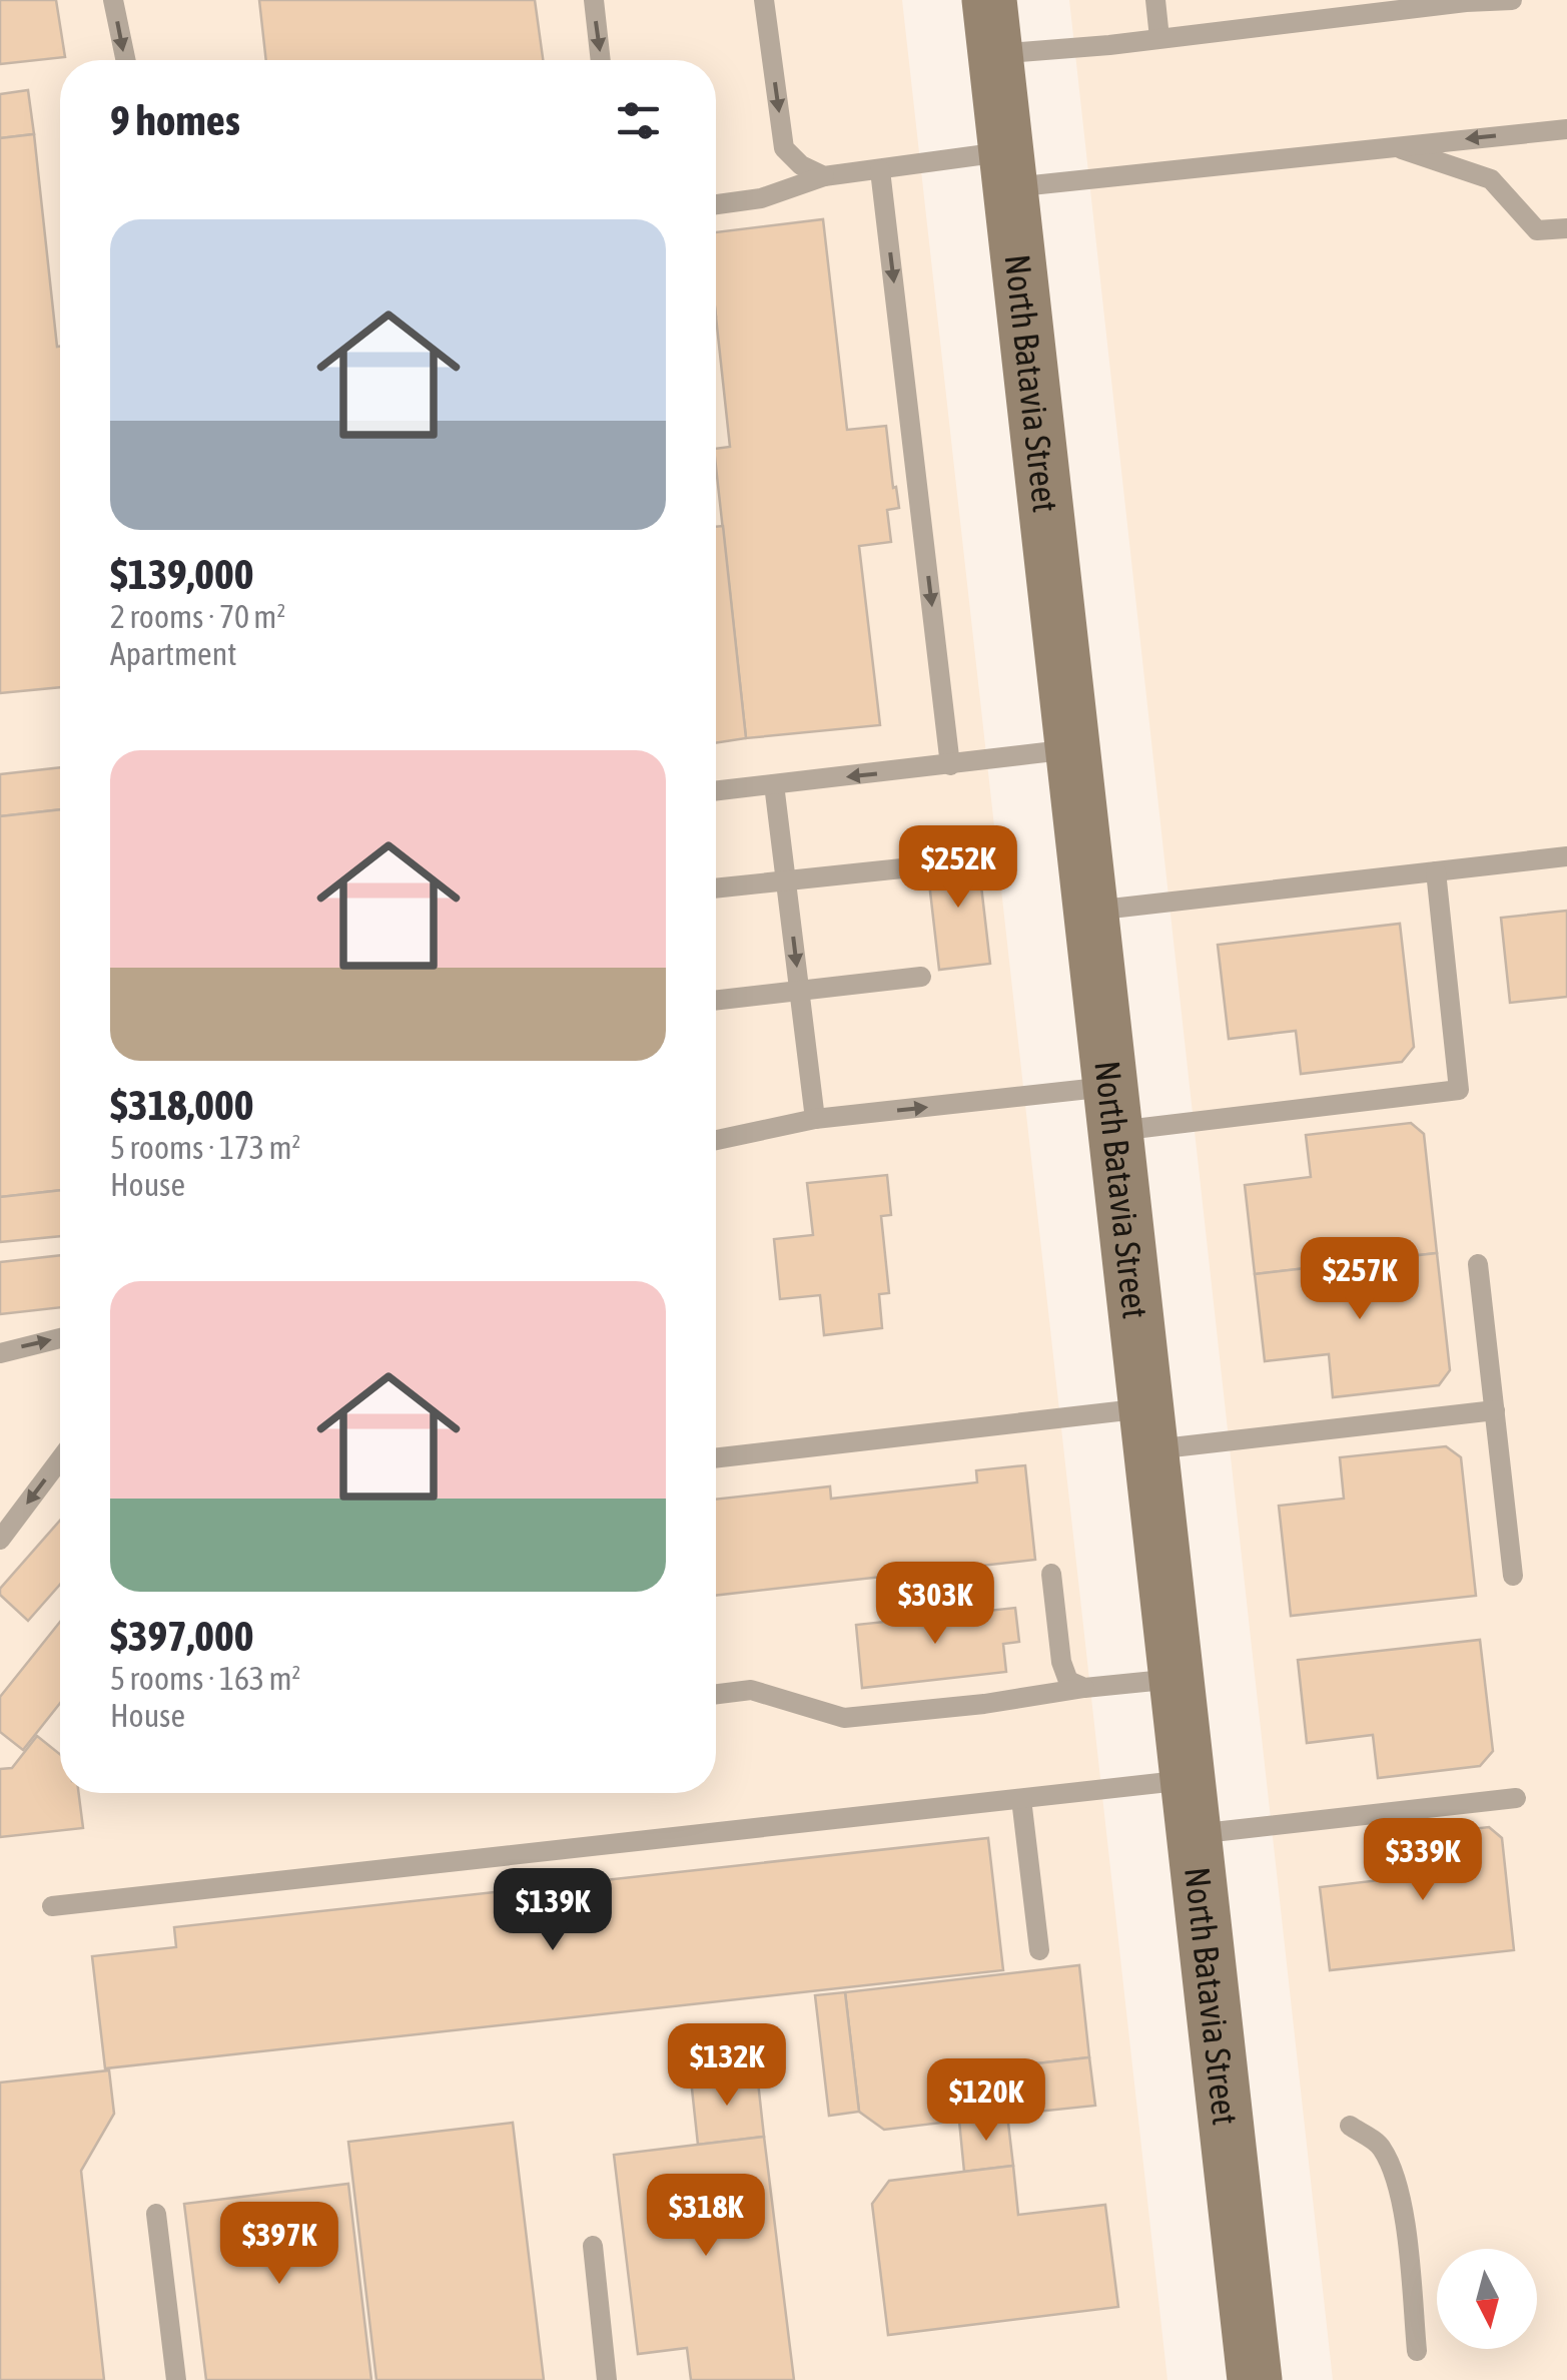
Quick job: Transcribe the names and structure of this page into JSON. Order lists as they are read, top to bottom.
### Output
{
  "streets": {
    "main road": ["North Batavia Street"]
  },
  "north": "bottom",
  "page": {
    "heading": "9 homes",
    "list": [
      {
        "name": "$139,000",
        "note": "2 rooms · 70 m² · Apartment"
      },
      {
        "name": "$318,000",
        "note": "5 rooms · 173 m² · House"
      },
      {
        "name": "$397,000",
        "note": "5 rooms · 163 m² · House"
      }
    ],
    "price": [
      "$252K",
      "$257K",
      "$303K",
      "$339K",
      "$139K",
      "$132K",
      "$120K",
      "$318K",
      "$397K"
    ]
  }
}
